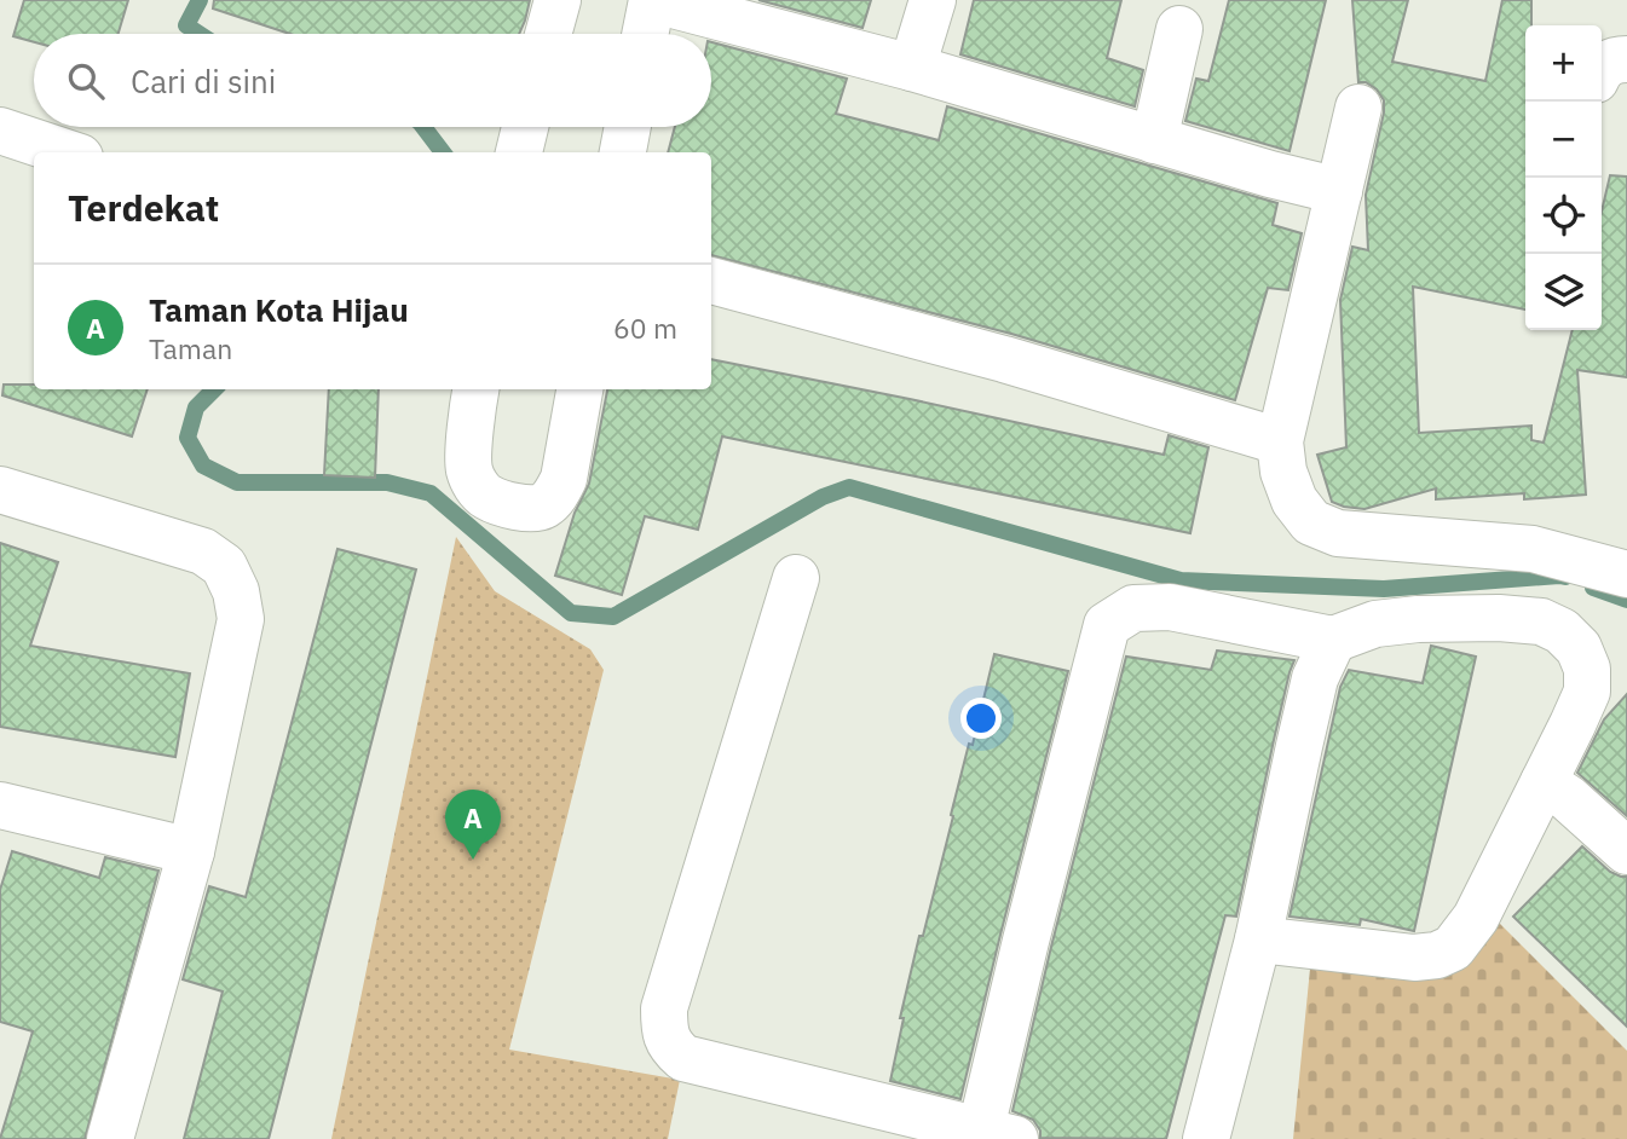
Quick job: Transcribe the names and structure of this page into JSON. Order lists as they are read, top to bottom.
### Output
{
  "page": {
    "map_buttons": ["+", "−"],
    "search": "Cari di sini",
    "heading": "Terdekat",
    "list": [
      {
        "mark": "A",
        "name": "Taman Kota Hijau",
        "note": "Taman",
        "value": "60 m"
      }
    ],
    "pins": "A"
  }
}
